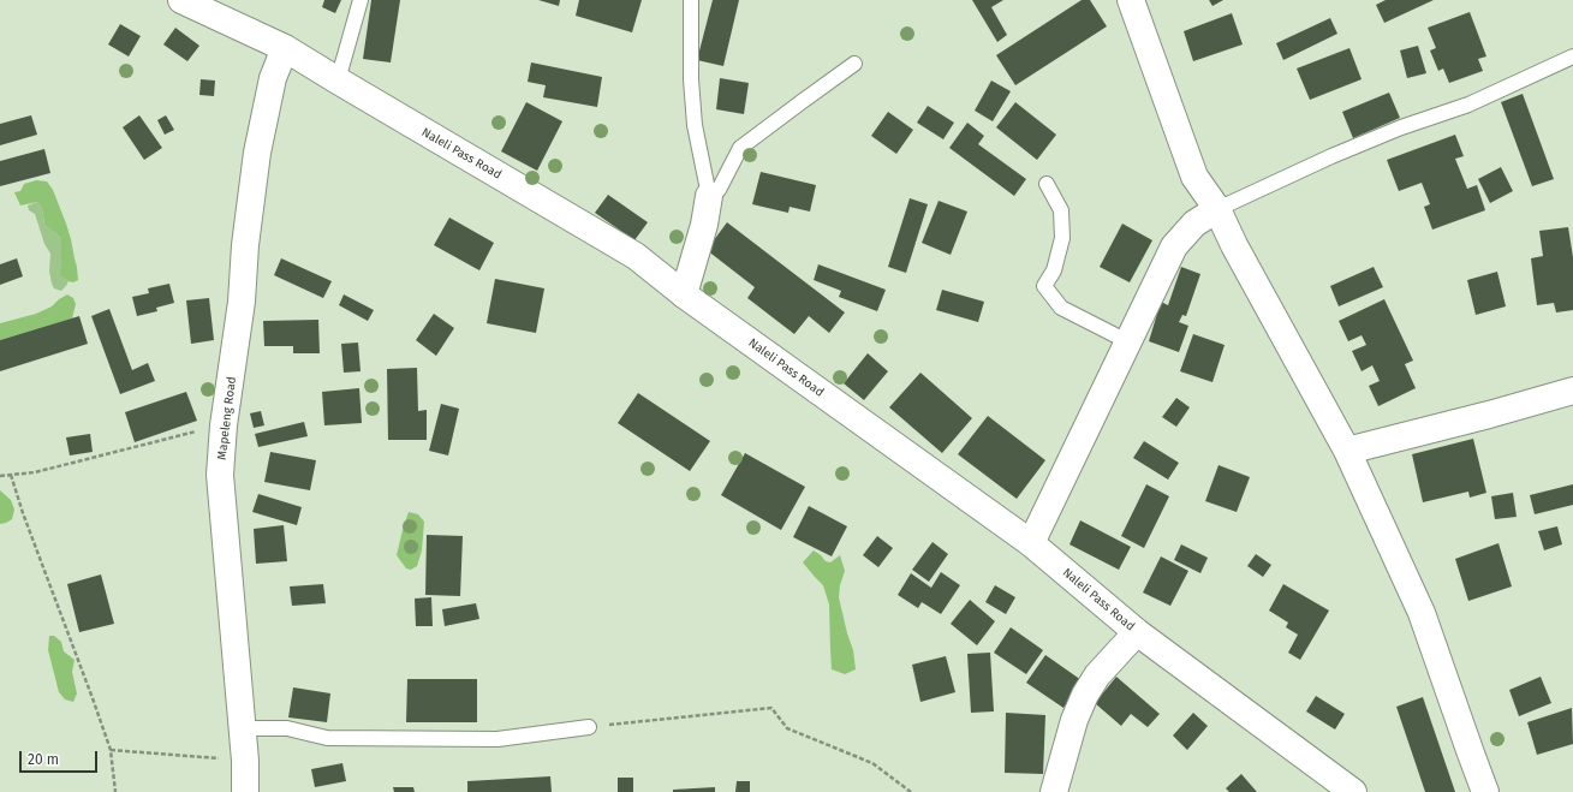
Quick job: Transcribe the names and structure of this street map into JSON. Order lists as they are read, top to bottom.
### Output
{
  "streets": {
    "street": ["Naleli Pass Road", "Mapeleng Road"]
  },
  "crossings": [
    ["Naleli Pass Road", "Mapeleng Road"]
  ],
  "scale_bar": "20 m"
}
